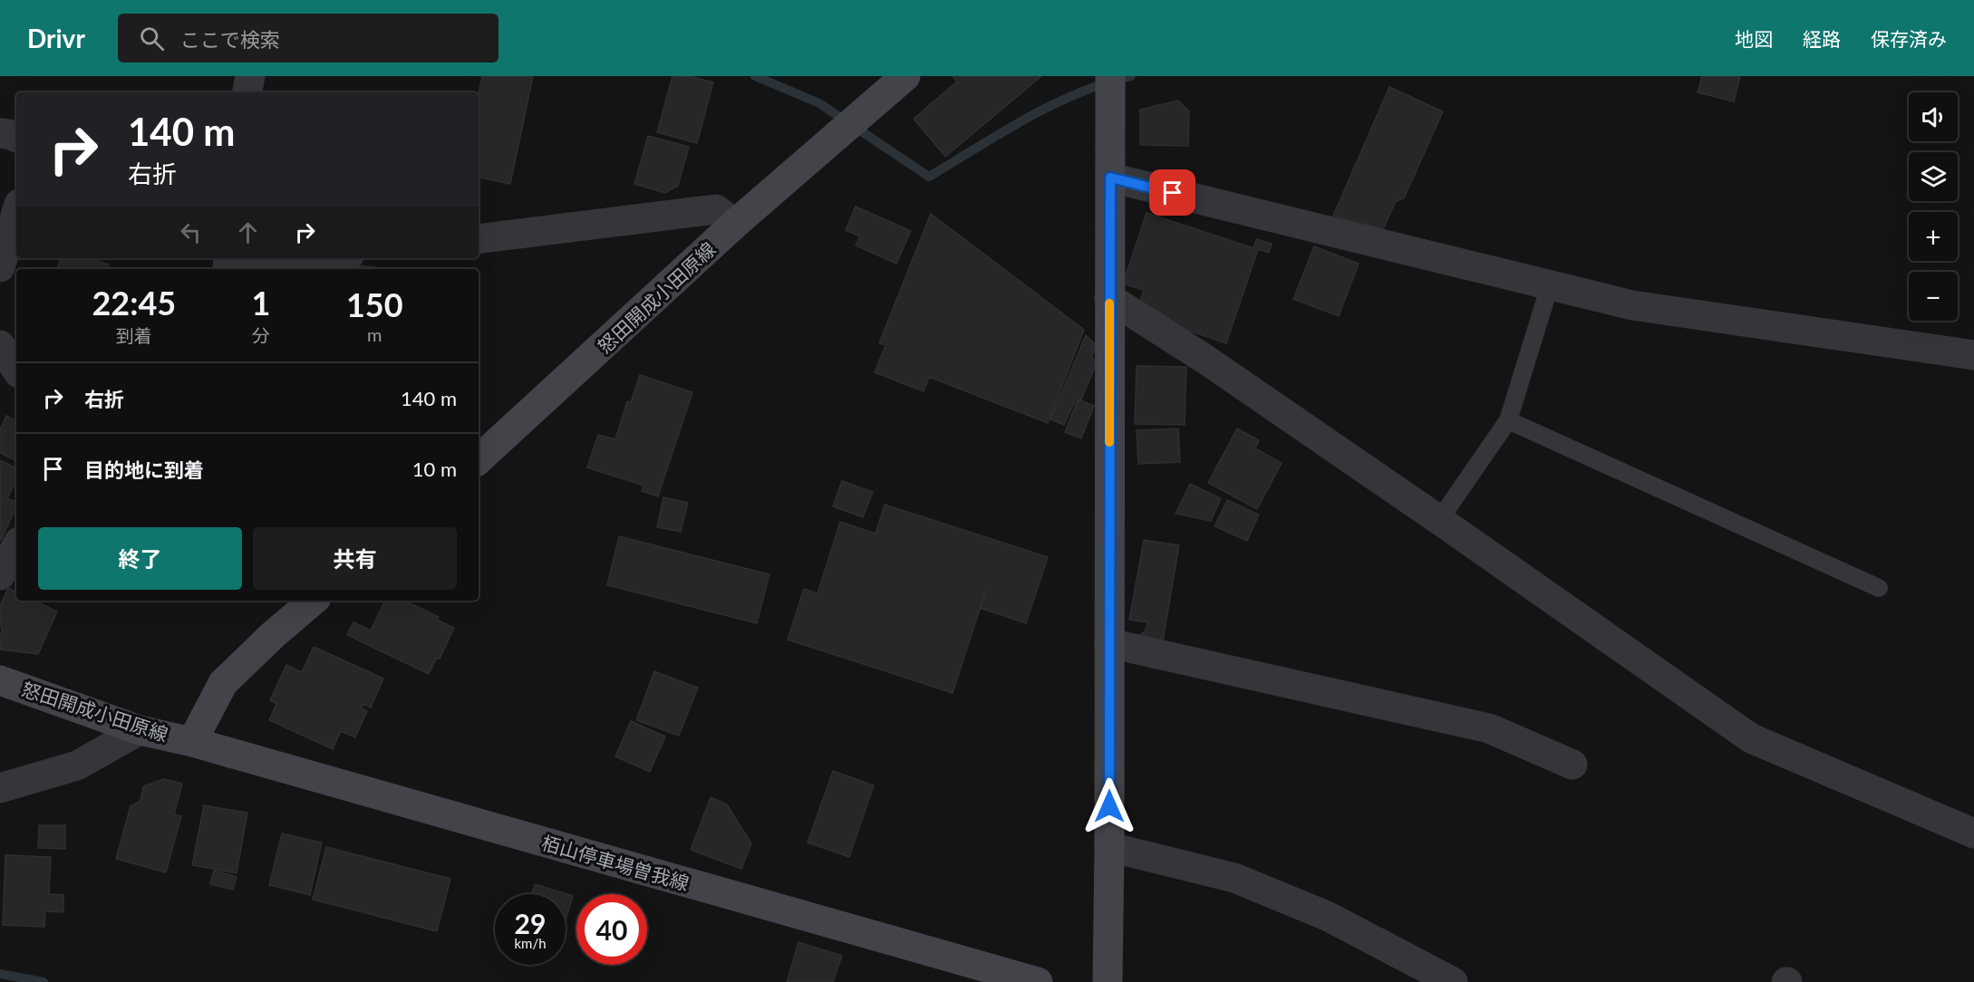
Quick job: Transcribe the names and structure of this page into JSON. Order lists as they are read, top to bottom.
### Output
{
  "streets": {
    "main road": ["怒田開成小田原線", "栢山停車場曽我線"]
  },
  "crossings": [
    ["怒田開成小田原線", "栢山停車場曽我線"]
  ],
  "page": {
    "header": "Drivr",
    "search": "ここで検索",
    "nav": ["地図", "経路", "保存済み"],
    "map_buttons": ["+", "−"],
    "turn": ["140 m", "右折"],
    "eta": [
      "22:45",
      "到着",
      "1",
      "分",
      "150",
      "m"
    ],
    "list": [
      {
        "name": "右折",
        "value": "140 m"
      },
      {
        "name": "目的地に到着",
        "value": "10 m"
      }
    ],
    "buttons": ["終了", "共有"],
    "speed": "29 km/h",
    "limit": "40"
  }
}
